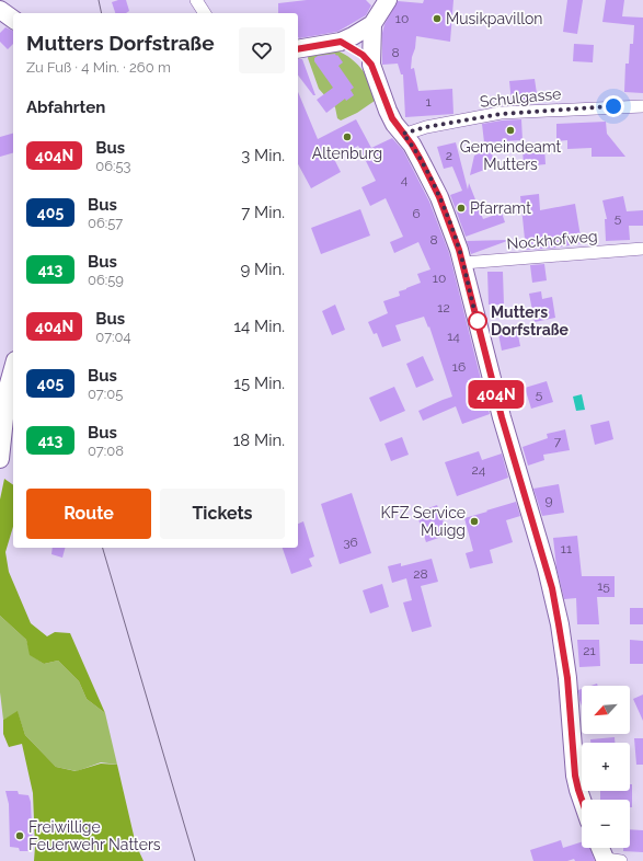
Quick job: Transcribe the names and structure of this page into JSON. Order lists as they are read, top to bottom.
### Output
{
  "streets": {
    "street": ["Schulgasse", "Nockhofweg"]
  },
  "places": [
    "Musikpavillon",
    "Gemeindeamt Mutters",
    "Altenburg",
    "Pfarramt",
    "Mutters Dorfstraße",
    "KFZ Service Muigg",
    "Freiwillige Feuerwehr Natters"
  ],
  "lines": ["bus line 404N"],
  "house_numbers": [
    "10",
    "8",
    "1",
    "2",
    "4",
    "6",
    "5",
    "8",
    "10",
    "12",
    "14",
    "16",
    "5",
    "7",
    "24",
    "9",
    "36",
    "11",
    "28",
    "15",
    "21"
  ],
  "north": "bottom left",
  "page": {
    "on_map": "404N",
    "heading": [
      ["Mutters Dorfstraße", "Zu Fuß · 4 Min. · 260 m"],
      "Abfahrten"
    ],
    "list": [
      {
        "mark": "404N",
        "name": "Bus",
        "note": "06:53",
        "value": "3 Min."
      },
      {
        "mark": "405",
        "name": "Bus",
        "note": "06:57",
        "value": "7 Min."
      },
      {
        "mark": "413",
        "name": "Bus",
        "note": "06:59",
        "value": "9 Min."
      },
      {
        "mark": "404N",
        "name": "Bus",
        "note": "07:04",
        "value": "14 Min."
      },
      {
        "mark": "405",
        "name": "Bus",
        "note": "07:05",
        "value": "15 Min."
      },
      {
        "mark": "413",
        "name": "Bus",
        "note": "07:08",
        "value": "18 Min."
      }
    ],
    "buttons": ["Route", "Tickets"],
    "map_buttons": ["+", "−"]
  }
}
